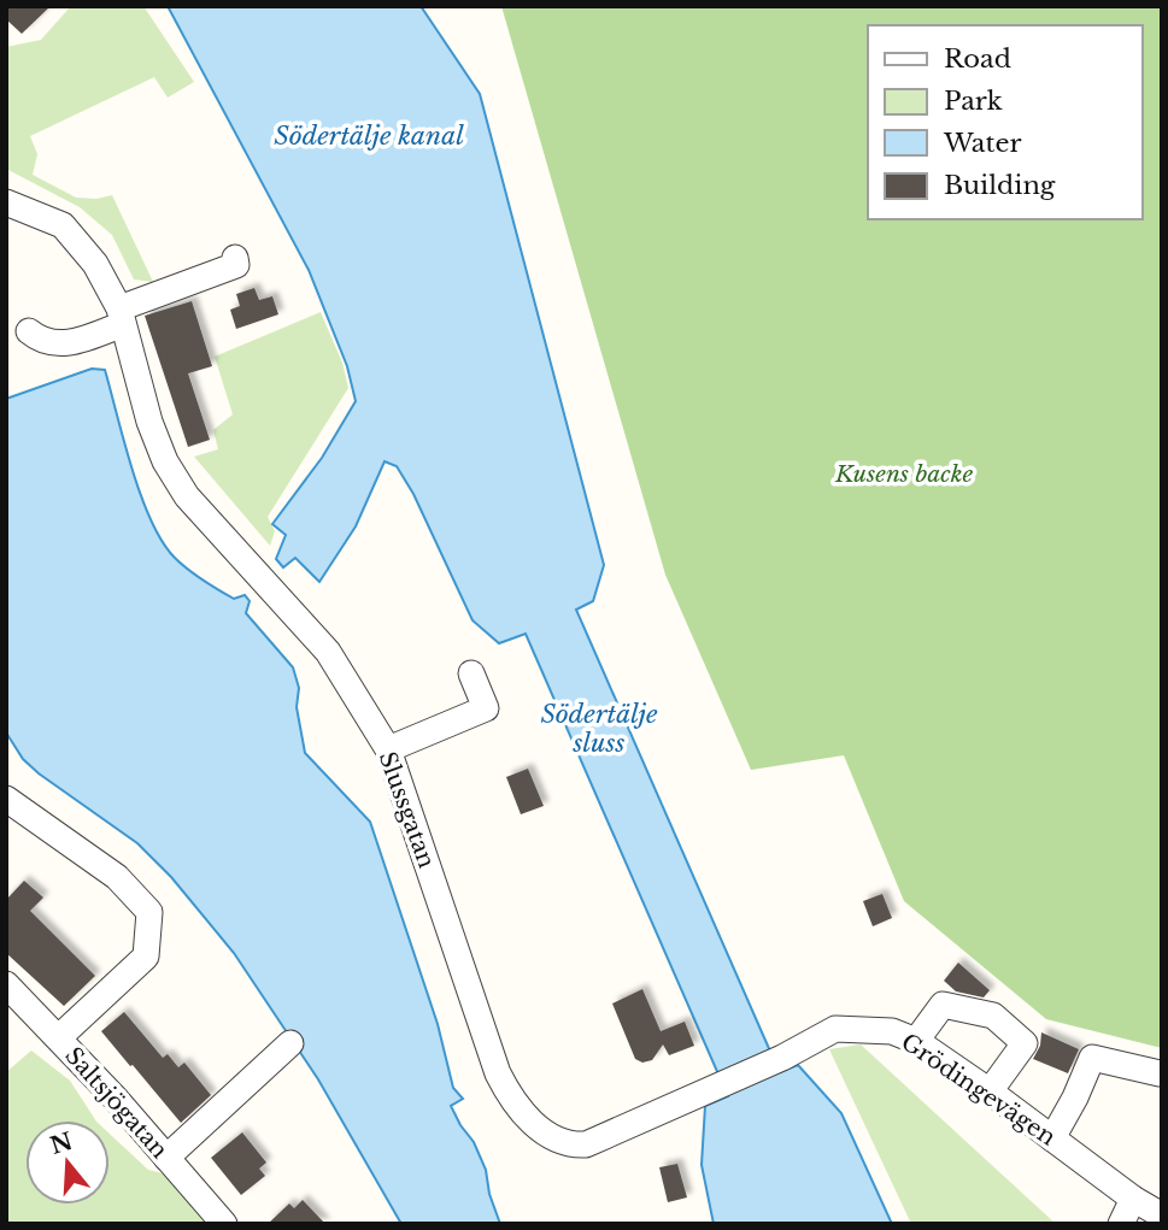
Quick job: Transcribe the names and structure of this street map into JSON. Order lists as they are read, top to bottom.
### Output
{
  "streets": {
    "street": ["Slussgatan", "Grödingevägen", "Saltsjögatan"]
  },
  "crossings": [
    ["Slussgatan", "Grödingevägen"]
  ],
  "water": ["Södertälje kanal", "Södertälje sluss"],
  "parks": ["Kusens backe"],
  "legend": [
    "Road",
    "Park",
    "Water",
    "Building"
  ],
  "north": "top"
}
